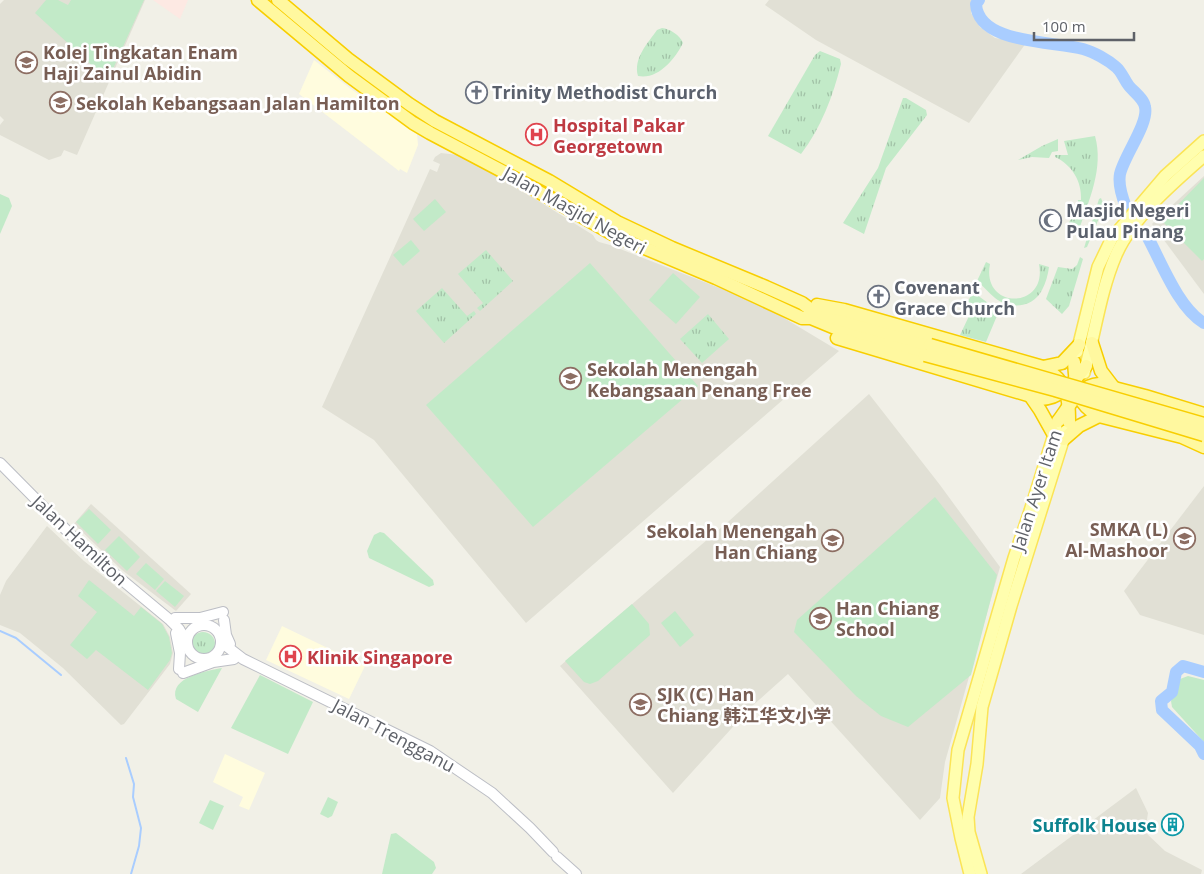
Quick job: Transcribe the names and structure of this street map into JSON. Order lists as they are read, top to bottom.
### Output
{
  "streets": {
    "highway": ["Jalan Masjid Negeri"],
    "main road": ["Jalan Ayer Itam", "Jalan Hamilton", "Jalan Trengganu"]
  },
  "crossings": [
    ["Jalan Hamilton", "Jalan Trengganu"]
  ],
  "places": {
    "school or university": [
      "Kolej Tingkatan Enam Haji Zainul Abidin",
      "Sekolah Kebangsaan Jalan Hamilton",
      "Sekolah Menengah Kebangsaan Penang Free",
      "SMKA (L) Al-Mashoor",
      "Sekolah Menengah Han Chiang",
      "Han Chiang School",
      "SJK (C) Han Chiang 韩江华文小学"
    ],
    "church": ["Trinity Methodist Church", "Covenant Grace Church"],
    "hospital": ["Hospital Pakar Georgetown", "Klinik Singapore"],
    "mosque": ["Masjid Negeri Pulau Pinang"],
    "building": ["Suffolk House"]
  },
  "scale_bar": "100 m"
}
